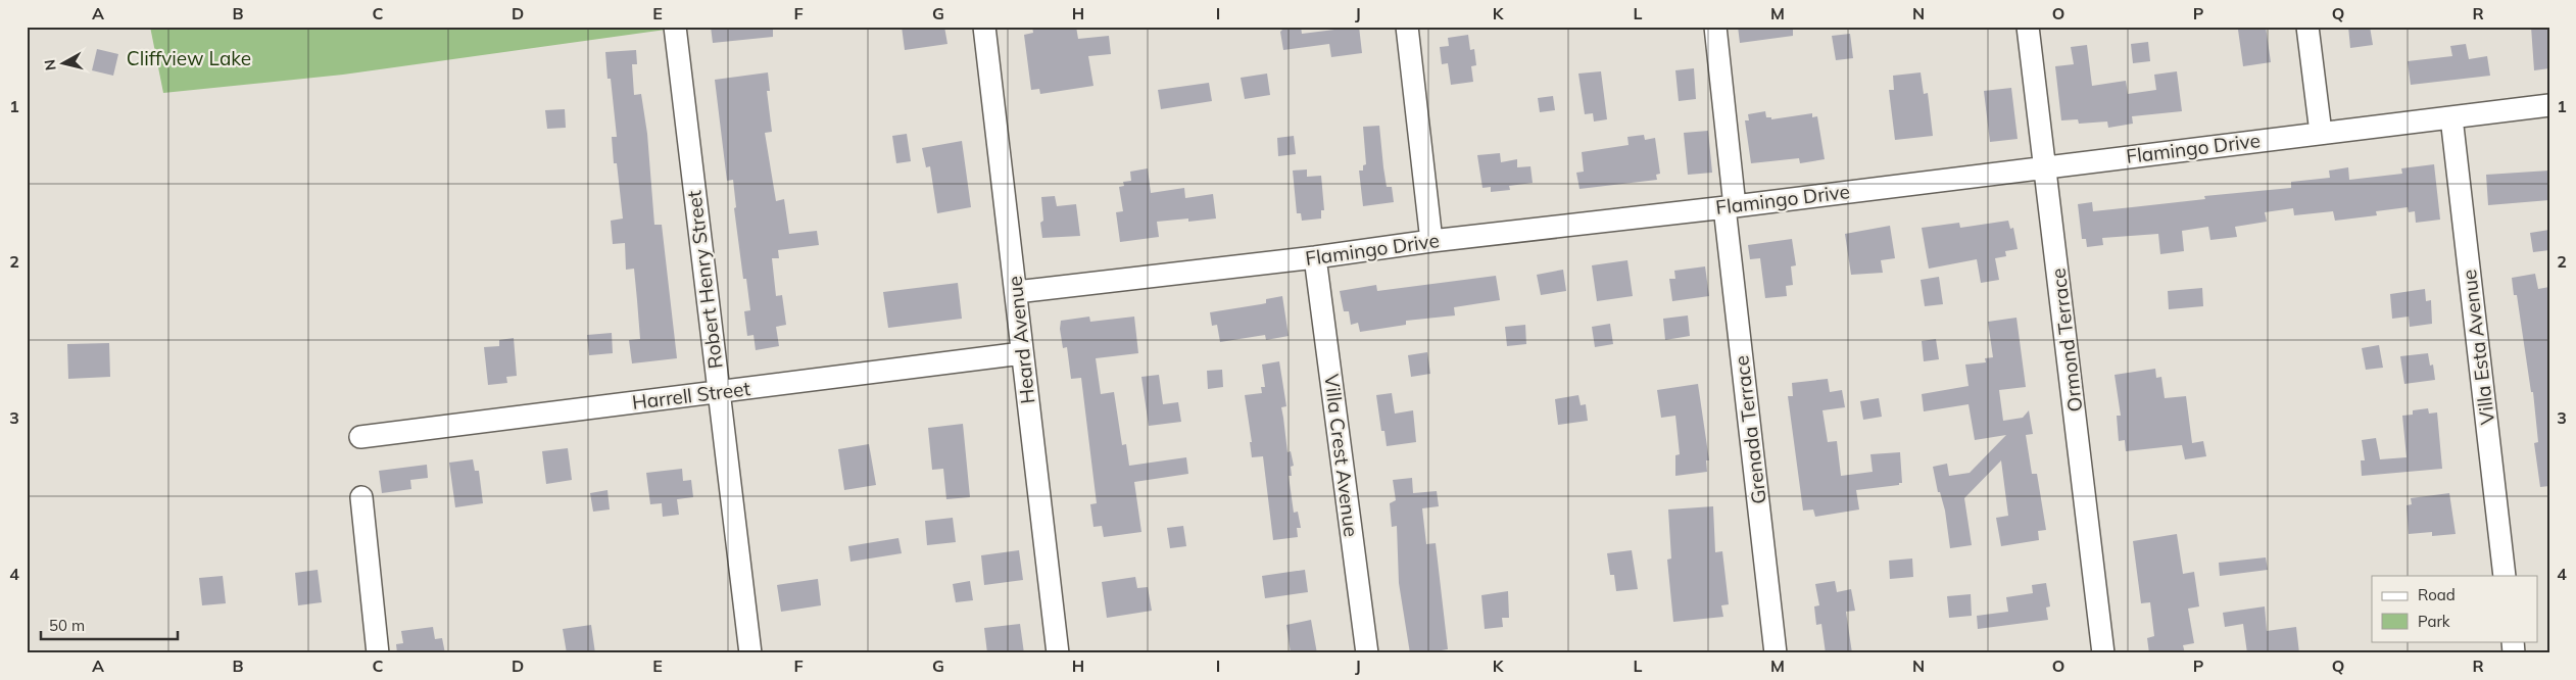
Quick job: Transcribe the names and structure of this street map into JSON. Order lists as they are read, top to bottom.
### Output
{
  "streets": {
    "street": [
      "Flamingo Drive",
      "Robert Henry Street",
      "Heard Avenue",
      "Ormond Terrace",
      "Villa Esta Avenue",
      "Harrell Street",
      "Grenada Terrace",
      "Villa Crest Avenue"
    ]
  },
  "crossings": [
    ["Flamingo Drive", "Heard Avenue"],
    ["Flamingo Drive", "Ormond Terrace"],
    ["Flamingo Drive", "Villa Esta Avenue"],
    ["Flamingo Drive", "Grenada Terrace"],
    ["Flamingo Drive", "Villa Crest Avenue"],
    ["Robert Henry Street", "Harrell Street"],
    ["Heard Avenue", "Harrell Street"]
  ],
  "parks": ["Cliffview Lake"],
  "legend": ["Road", "Park"],
  "scale_bar": "50 m",
  "north": "left",
  "grid": {
    "columns": [
      "A",
      "B",
      "C",
      "D",
      "E",
      "F",
      "G",
      "H",
      "I",
      "J",
      "K",
      "L",
      "M",
      "N",
      "O",
      "P",
      "Q",
      "R"
    ],
    "rows": [
      "1",
      "2",
      "3",
      "4"
    ]
  }
}
